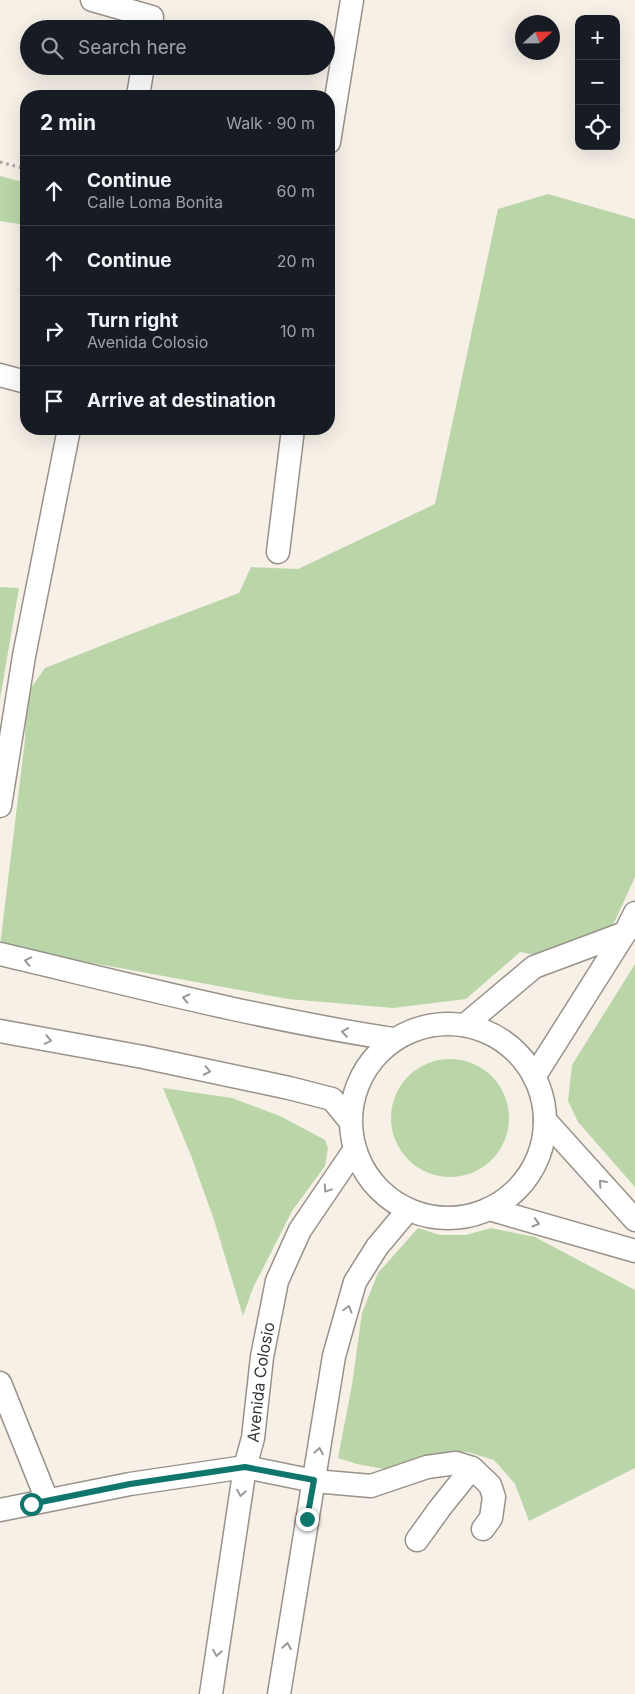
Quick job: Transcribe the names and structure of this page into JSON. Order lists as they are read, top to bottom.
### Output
{
  "streets": {
    "street": ["Avenida Colosio"]
  },
  "north": "right",
  "page": {
    "map_buttons": ["+", "−"],
    "search": "Search here",
    "heading": ["2 min", "Walk · 90 m"],
    "list": [
      ["Continue", "Calle Loma Bonita", "60 m"],
      ["Continue", "20 m"],
      ["Turn right", "Avenida Colosio", "10 m"],
      "Arrive at destination"
    ]
  }
}
